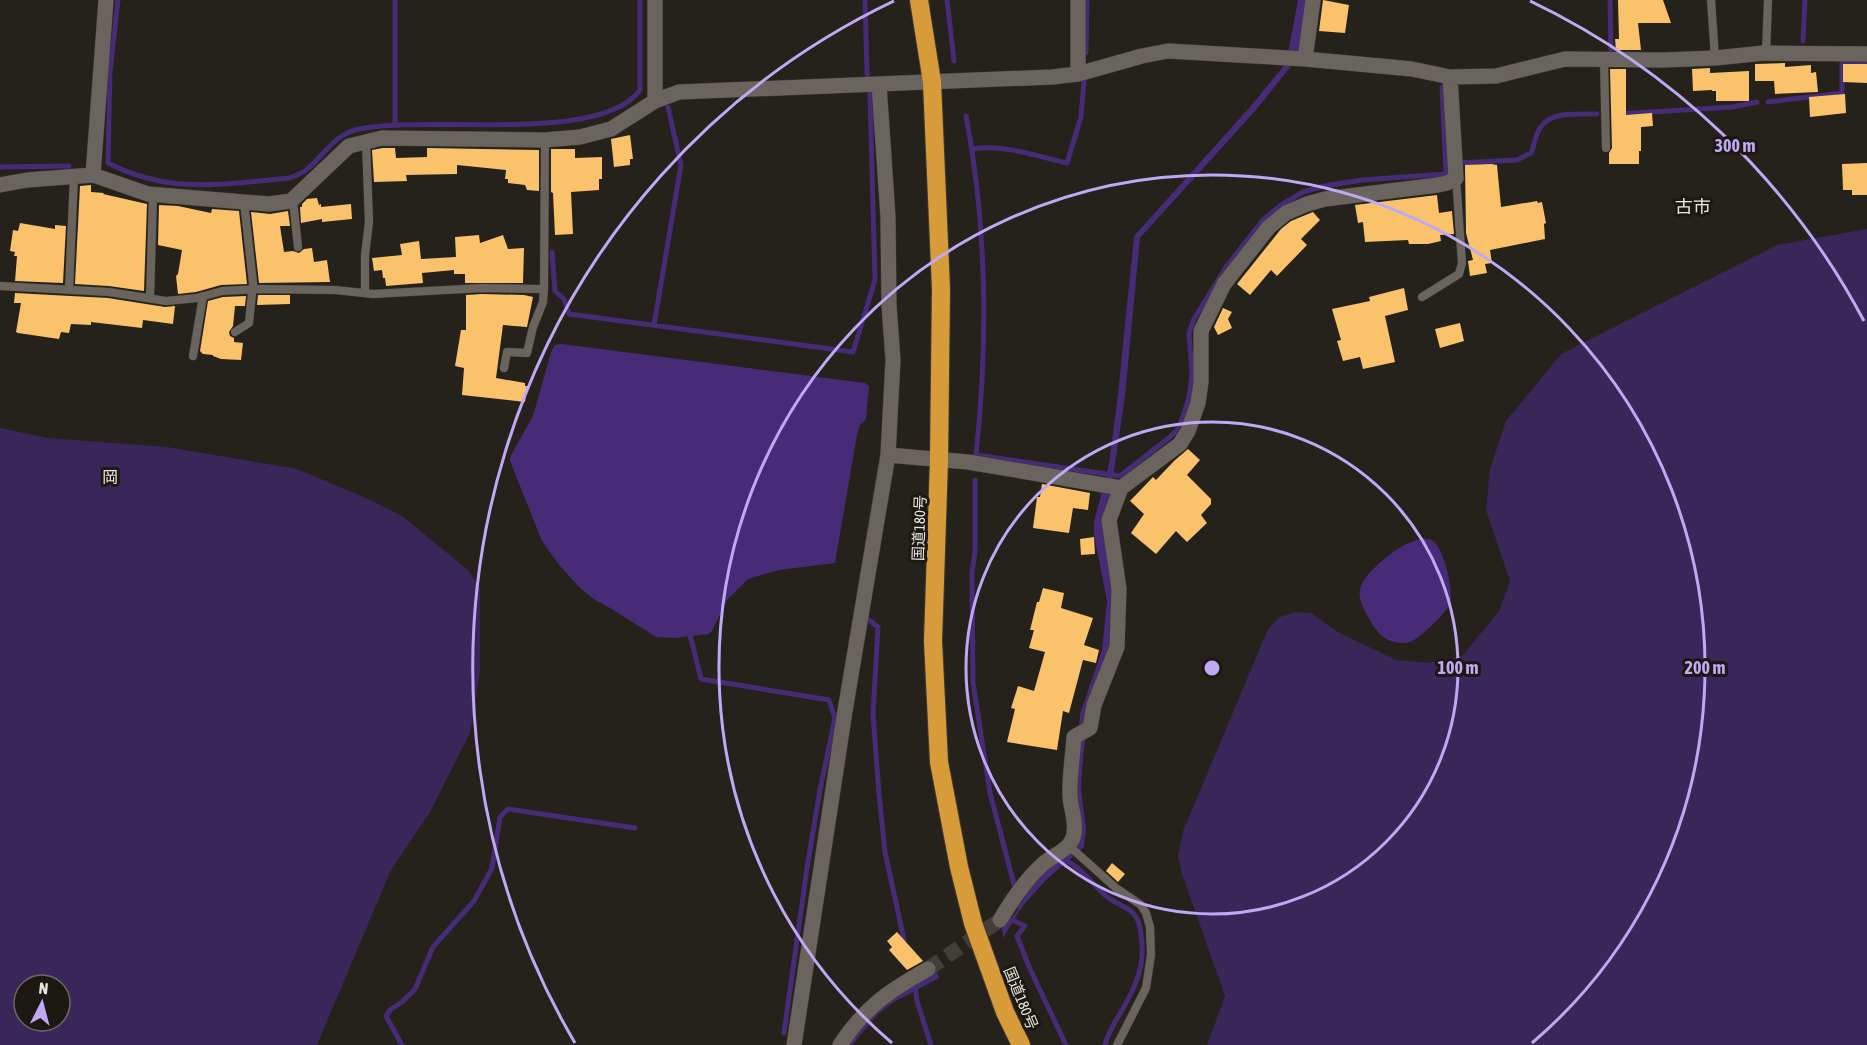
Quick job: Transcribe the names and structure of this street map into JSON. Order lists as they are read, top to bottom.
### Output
{
  "streets": {
    "highway": ["国道180号"]
  },
  "districts": ["古市", "岡"],
  "north": "top",
  "rings": ["300 m", "100 m", "200 m"]
}
